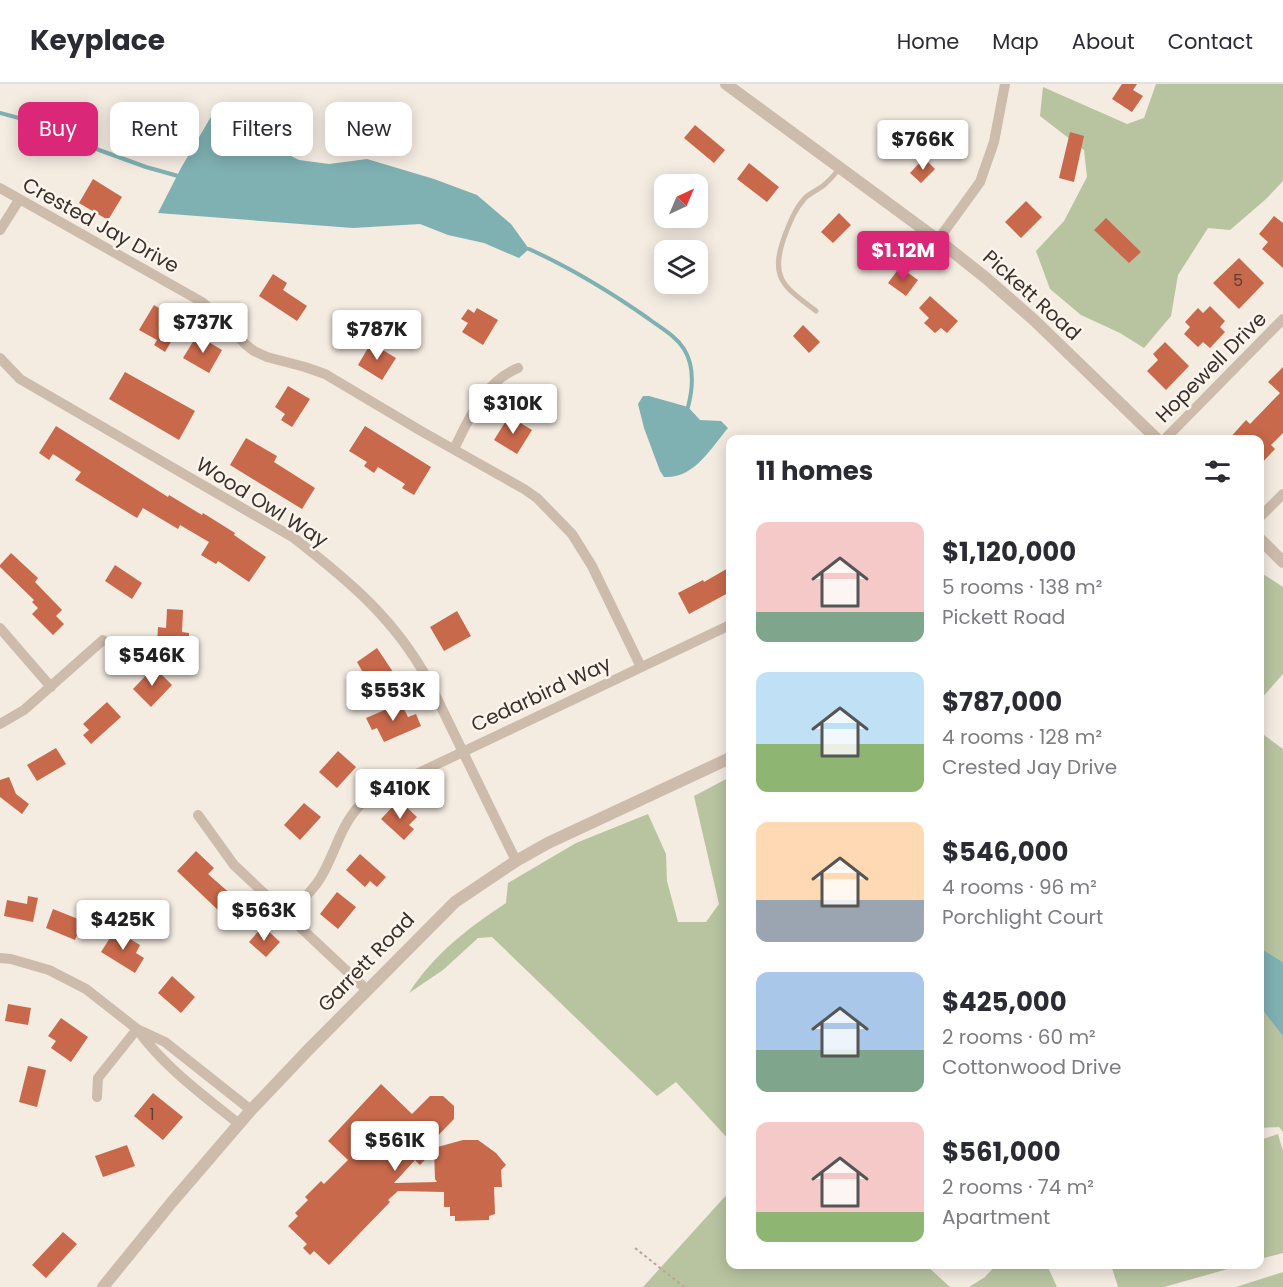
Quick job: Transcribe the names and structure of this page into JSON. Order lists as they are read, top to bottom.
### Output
{
  "streets": {
    "street": [
      "Crested Jay Drive",
      "Pickett Road",
      "Hopewell Drive",
      "Wood Owl Way",
      "Cedarbird Way",
      "Garrett Road"
    ]
  },
  "crossings": [
    ["Crested Jay Drive", "Cedarbird Way"],
    ["Wood Owl Way", "Cedarbird Way"],
    ["Wood Owl Way", "Garrett Road"]
  ],
  "house_numbers": ["5", "1"],
  "north": "top right",
  "page": {
    "header": "Keyplace",
    "nav": [
      "Home",
      "Map",
      "About",
      "Contact"
    ],
    "chip": [
      "Buy",
      "Rent",
      "Filters",
      "New"
    ],
    "price": [
      "$766K",
      "$1.12M",
      "$737K",
      "$787K",
      "$310K",
      "$546K",
      "$553K",
      "$410K",
      "$563K",
      "$425K",
      "$561K"
    ],
    "heading": "11 homes",
    "list": [
      {
        "name": "$1,120,000",
        "note": "5 rooms · 138 m² · Pickett Road"
      },
      {
        "name": "$787,000",
        "note": "4 rooms · 128 m² · Crested Jay Drive"
      },
      {
        "name": "$546,000",
        "note": "4 rooms · 96 m² · Porchlight Court"
      },
      {
        "name": "$425,000",
        "note": "2 rooms · 60 m² · Cottonwood Drive"
      },
      {
        "name": "$561,000",
        "note": "2 rooms · 74 m² · Apartment"
      }
    ]
  }
}
